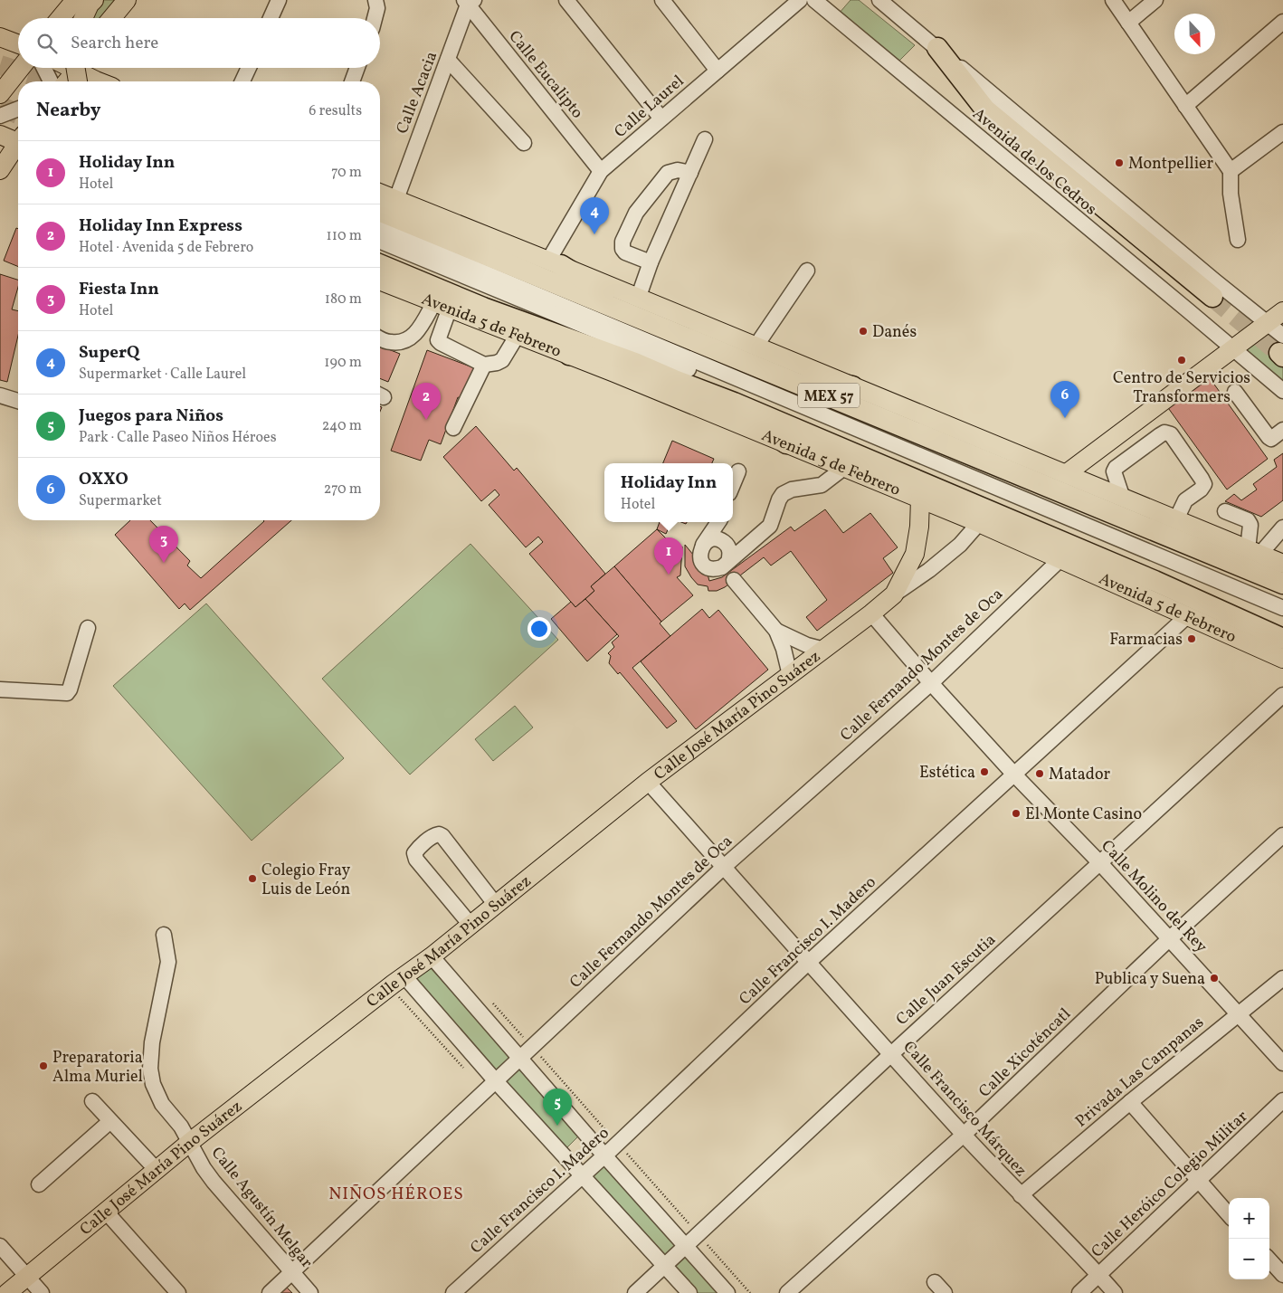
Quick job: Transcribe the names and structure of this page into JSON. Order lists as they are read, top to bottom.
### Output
{
  "streets": {
    "highway": ["Avenida 5 de Febrero", "MEX 57"],
    "main road": ["Calle José María Pino Suárez"],
    "street": [
      "Calle Eucalipto",
      "Calle Acacia",
      "Calle Laurel",
      "Avenida de los Cedros",
      "Calle Fernando Montes de Oca",
      "Calle Molino del Rey",
      "Calle Francisco I. Madero",
      "Calle Juan Escutia",
      "Calle Xicoténcatl",
      "Privada Las Campanas",
      "Calle Francisco Márquez",
      "Calle Heróico Colegio Militar",
      "Calle Agustín Melgar"
    ]
  },
  "crossings": [
    ["Calle Eucalipto", "Calle Acacia"],
    ["Calle Eucalipto", "Calle Laurel"],
    ["Avenida 5 de Febrero", "Calle Fernando Montes de Oca"],
    ["Avenida 5 de Febrero", "Calle José María Pino Suárez"],
    ["Avenida 5 de Febrero", "Calle Francisco I. Madero"],
    ["Calle Fernando Montes de Oca", "Calle Molino del Rey"],
    ["Calle Fernando Montes de Oca", "Calle Francisco Márquez"],
    ["Calle Fernando Montes de Oca", "Calle Agustín Melgar"],
    ["Calle José María Pino Suárez", "Calle Molino del Rey"],
    ["Calle José María Pino Suárez", "Calle Francisco Márquez"],
    ["Calle José María Pino Suárez", "Calle Agustín Melgar"],
    ["Calle Molino del Rey", "Calle Francisco I. Madero"],
    ["Calle Molino del Rey", "Calle Juan Escutia"],
    ["Calle Molino del Rey", "Calle Xicoténcatl"],
    ["Calle Molino del Rey", "Privada Las Campanas"],
    ["Calle Francisco I. Madero", "Calle Francisco Márquez"],
    ["Calle Juan Escutia", "Calle Francisco Márquez"],
    ["Calle Xicoténcatl", "Calle Francisco Márquez"],
    ["Privada Las Campanas", "Calle Francisco Márquez"],
    ["Calle Francisco Márquez", "Calle Heróico Colegio Militar"]
  ],
  "districts": ["NIÑOS HÉROES"],
  "places": [
    "Montpellier",
    "Danés",
    "Centro de Servicios Transformers",
    "Farmacias",
    "Estética",
    "Matador",
    "El Monte Casino",
    "Colegio Fray Luis de León",
    "Publica y Suena",
    "Preparatoria Alma Muriel"
  ],
  "north": "bottom",
  "page": {
    "search": "Search here",
    "heading": ["Nearby", "6 results"],
    "list": [
      {
        "mark": "1",
        "name": "Holiday Inn",
        "note": "Hotel",
        "value": "70 m"
      },
      {
        "mark": "2",
        "name": "Holiday Inn Express",
        "note": "Hotel · Avenida 5 de Febrero",
        "value": "110 m"
      },
      {
        "mark": "3",
        "name": "Fiesta Inn",
        "note": "Hotel",
        "value": "180 m"
      },
      {
        "mark": "4",
        "name": "SuperQ",
        "note": "Supermarket · Calle Laurel",
        "value": "190 m"
      },
      {
        "mark": "5",
        "name": "Juegos para Niños",
        "note": "Park · Calle Paseo Niños Héroes",
        "value": "240 m"
      },
      {
        "mark": "6",
        "name": "OXXO",
        "note": "Supermarket",
        "value": "270 m"
      }
    ],
    "pins": [
      "4",
      "6",
      "2",
      "3",
      "1",
      "5"
    ],
    "popup": ["Holiday Inn", "Hotel"],
    "map_buttons": ["+", "−"]
  }
}
